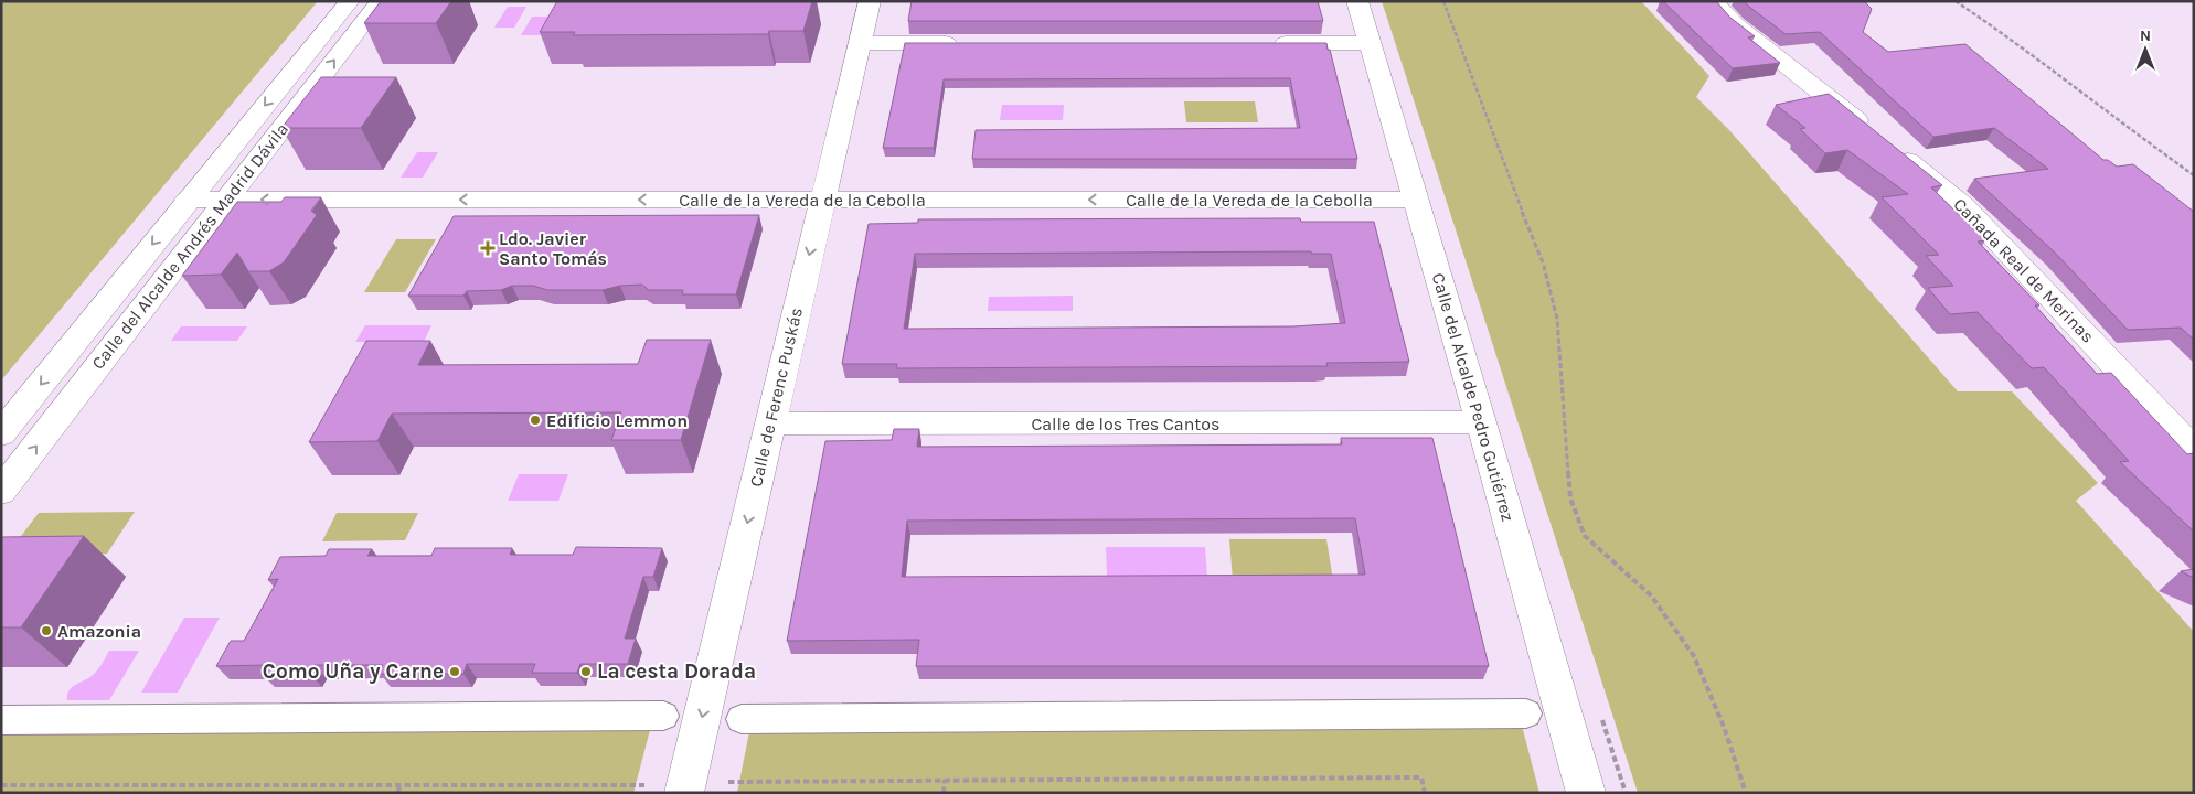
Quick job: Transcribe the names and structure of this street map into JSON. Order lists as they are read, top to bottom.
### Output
{
  "streets": {
    "street": [
      "Calle de la Vereda de la Cebolla",
      "Calle del Alcalde Andrés Madrid Dávila",
      "Cañada Real de Merinas",
      "Calle de Ferenc Puskás",
      "Calle del Alcalde Pedro Gutiérrez",
      "Calle de los Tres Cantos"
    ]
  },
  "crossings": [
    ["Calle de la Vereda de la Cebolla", "Calle del Alcalde Andrés Madrid Dávila"],
    ["Calle de la Vereda de la Cebolla", "Calle de Ferenc Puskás"],
    ["Calle de la Vereda de la Cebolla", "Calle del Alcalde Pedro Gutiérrez"],
    ["Calle de Ferenc Puskás", "Calle de los Tres Cantos"],
    ["Calle del Alcalde Pedro Gutiérrez", "Calle de los Tres Cantos"]
  ],
  "one_way": ["Calle de la Vereda de la Cebolla", "Calle de Ferenc Puskás"],
  "places": {
    "health": ["Ldo. Javier Santo Tomás"],
    "other": [
      "Edificio Lemmon",
      "Amazonia",
      "Como Uña y Carne",
      "La cesta Dorada"
    ]
  },
  "north": "top"
}
